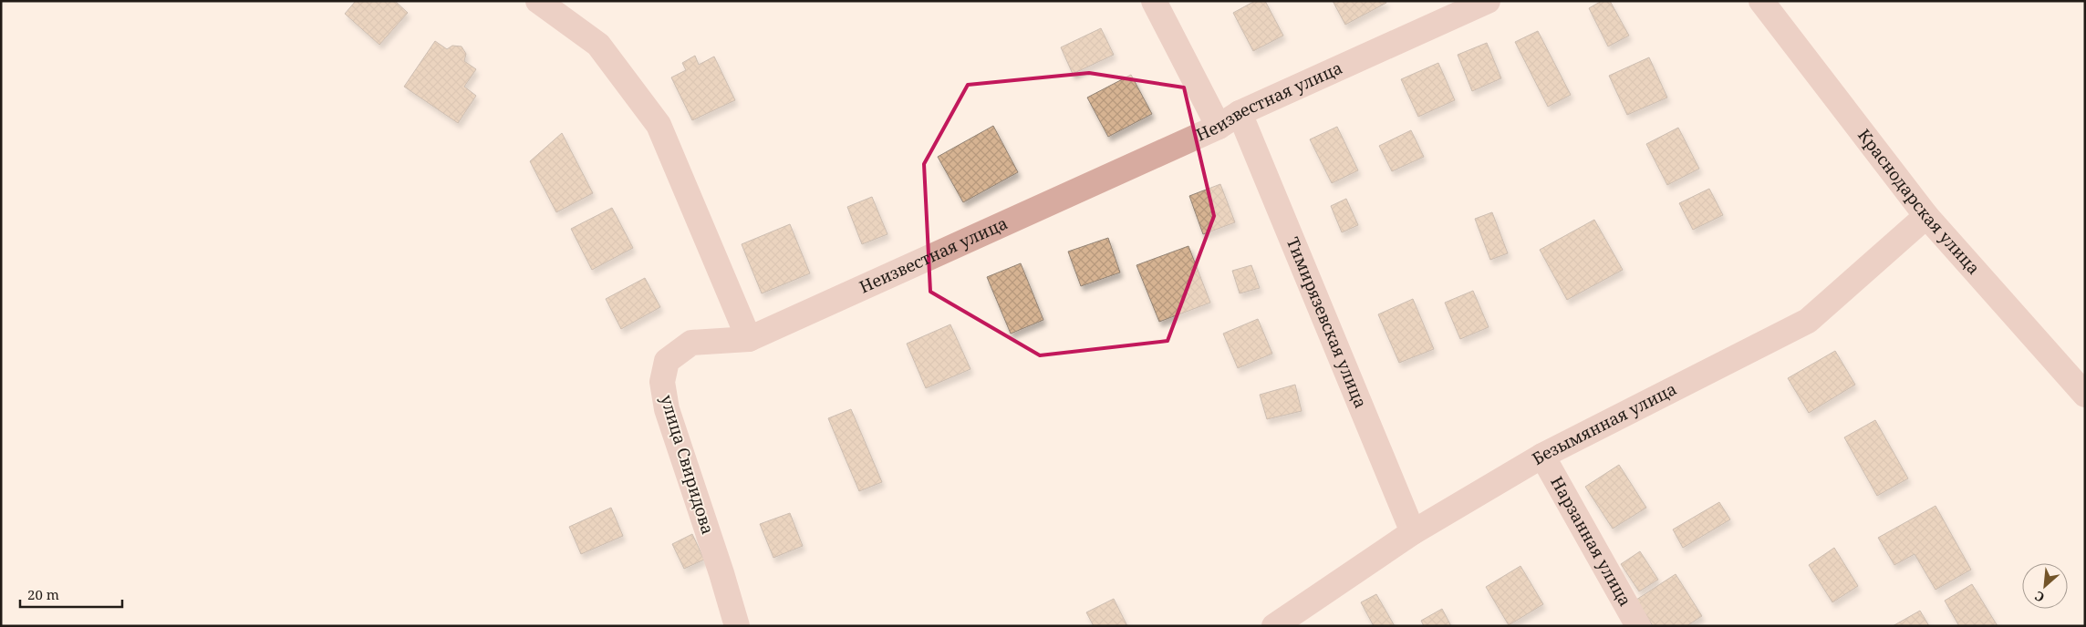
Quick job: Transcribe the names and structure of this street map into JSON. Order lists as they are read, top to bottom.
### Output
{
  "streets": {
    "street": [
      "Неизвестная улица",
      "Краснодарская улица",
      "Тимирязевская улица",
      "Безымянная улица",
      "улица Свиридова",
      "Нарзанная улица"
    ]
  },
  "crossings": [
    ["Неизвестная улица", "Тимирязевская улица"],
    ["Неизвестная улица", "улица Свиридова"],
    ["Краснодарская улица", "Безымянная улица"],
    ["Тимирязевская улица", "Безымянная улица"],
    ["Безымянная улица", "Нарзанная улица"]
  ],
  "scale_bar": "20 m",
  "north": "bottom left"
}
